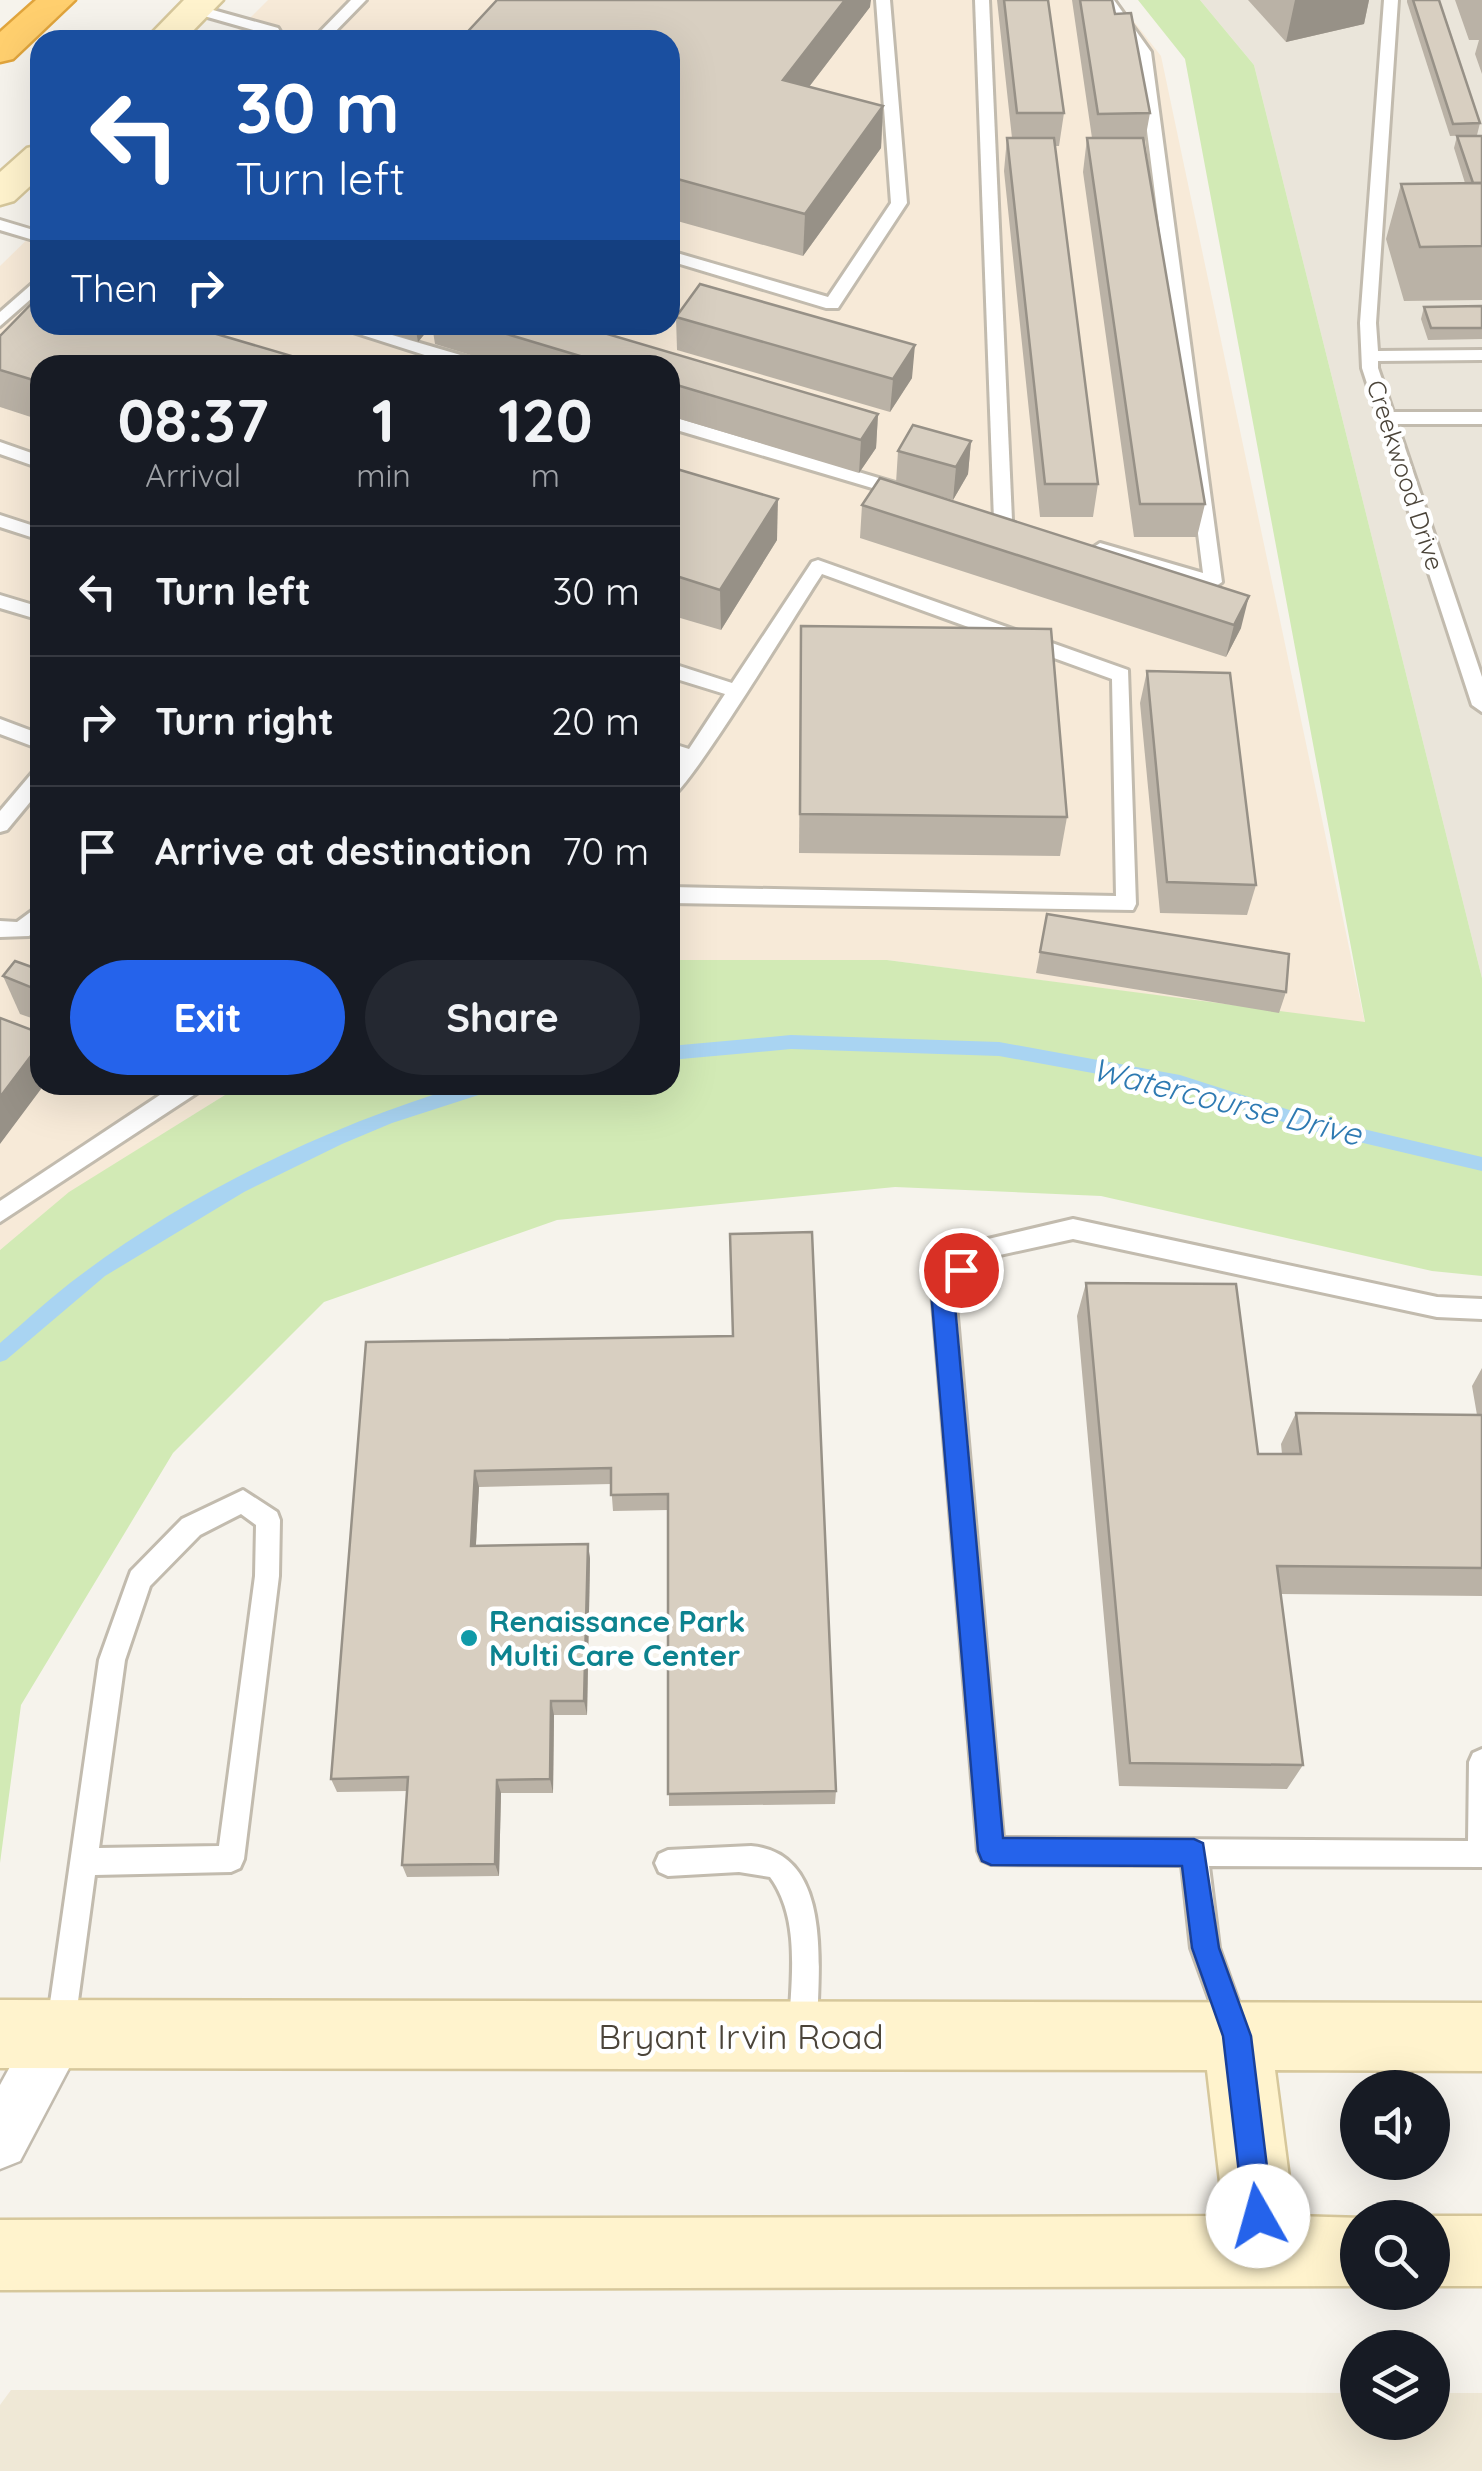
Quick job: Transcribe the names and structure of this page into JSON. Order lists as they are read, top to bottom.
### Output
{
  "streets": {
    "main road": ["Bryant Irvin Road"],
    "lane": ["Creekwood Drive"]
  },
  "water": ["Watercourse Drive"],
  "places": ["Renaissance Park Multi Care Center"],
  "page": {
    "turn": ["30 m", "Turn left"],
    "then": "Then",
    "eta": [
      "08:37",
      "Arrival",
      "1",
      "min",
      "120",
      "m"
    ],
    "list": [
      {
        "name": "Turn left",
        "value": "30 m"
      },
      {
        "name": "Turn right",
        "value": "20 m"
      },
      {
        "name": "Arrive at destination",
        "value": "70 m"
      }
    ],
    "buttons": ["Exit", "Share"]
  }
}
